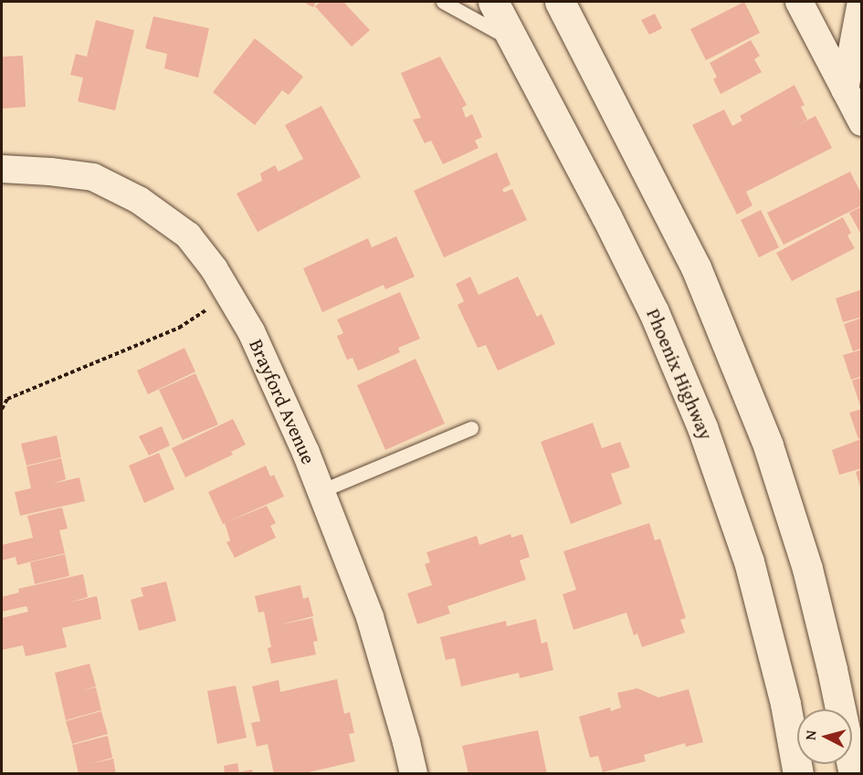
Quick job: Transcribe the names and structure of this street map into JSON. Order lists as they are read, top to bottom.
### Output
{
  "streets": {
    "main road": ["Phoenix Highway"],
    "street": ["Brayford Avenue"]
  },
  "north": "left"
}
